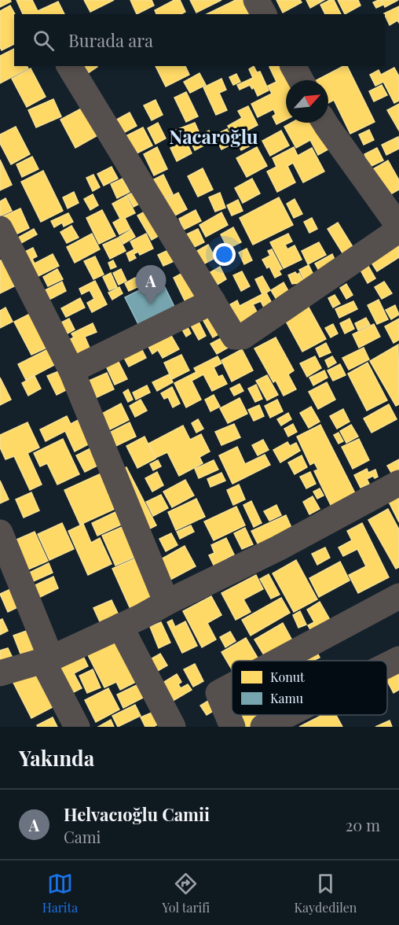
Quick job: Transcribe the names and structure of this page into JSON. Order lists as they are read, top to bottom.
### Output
{
  "districts": ["Nacaroğlu"],
  "legend": ["Konut", "Kamu"],
  "north": "top right",
  "page": {
    "search": "Burada ara",
    "pins": "A",
    "heading": "Yakında",
    "list": [
      {
        "mark": "A",
        "name": "Helvacıoğlu Camii",
        "note": "Cami",
        "value": "20 m"
      }
    ],
    "nav": ["Harita", "Yol tarifi", "Kaydedilen"]
  }
}
